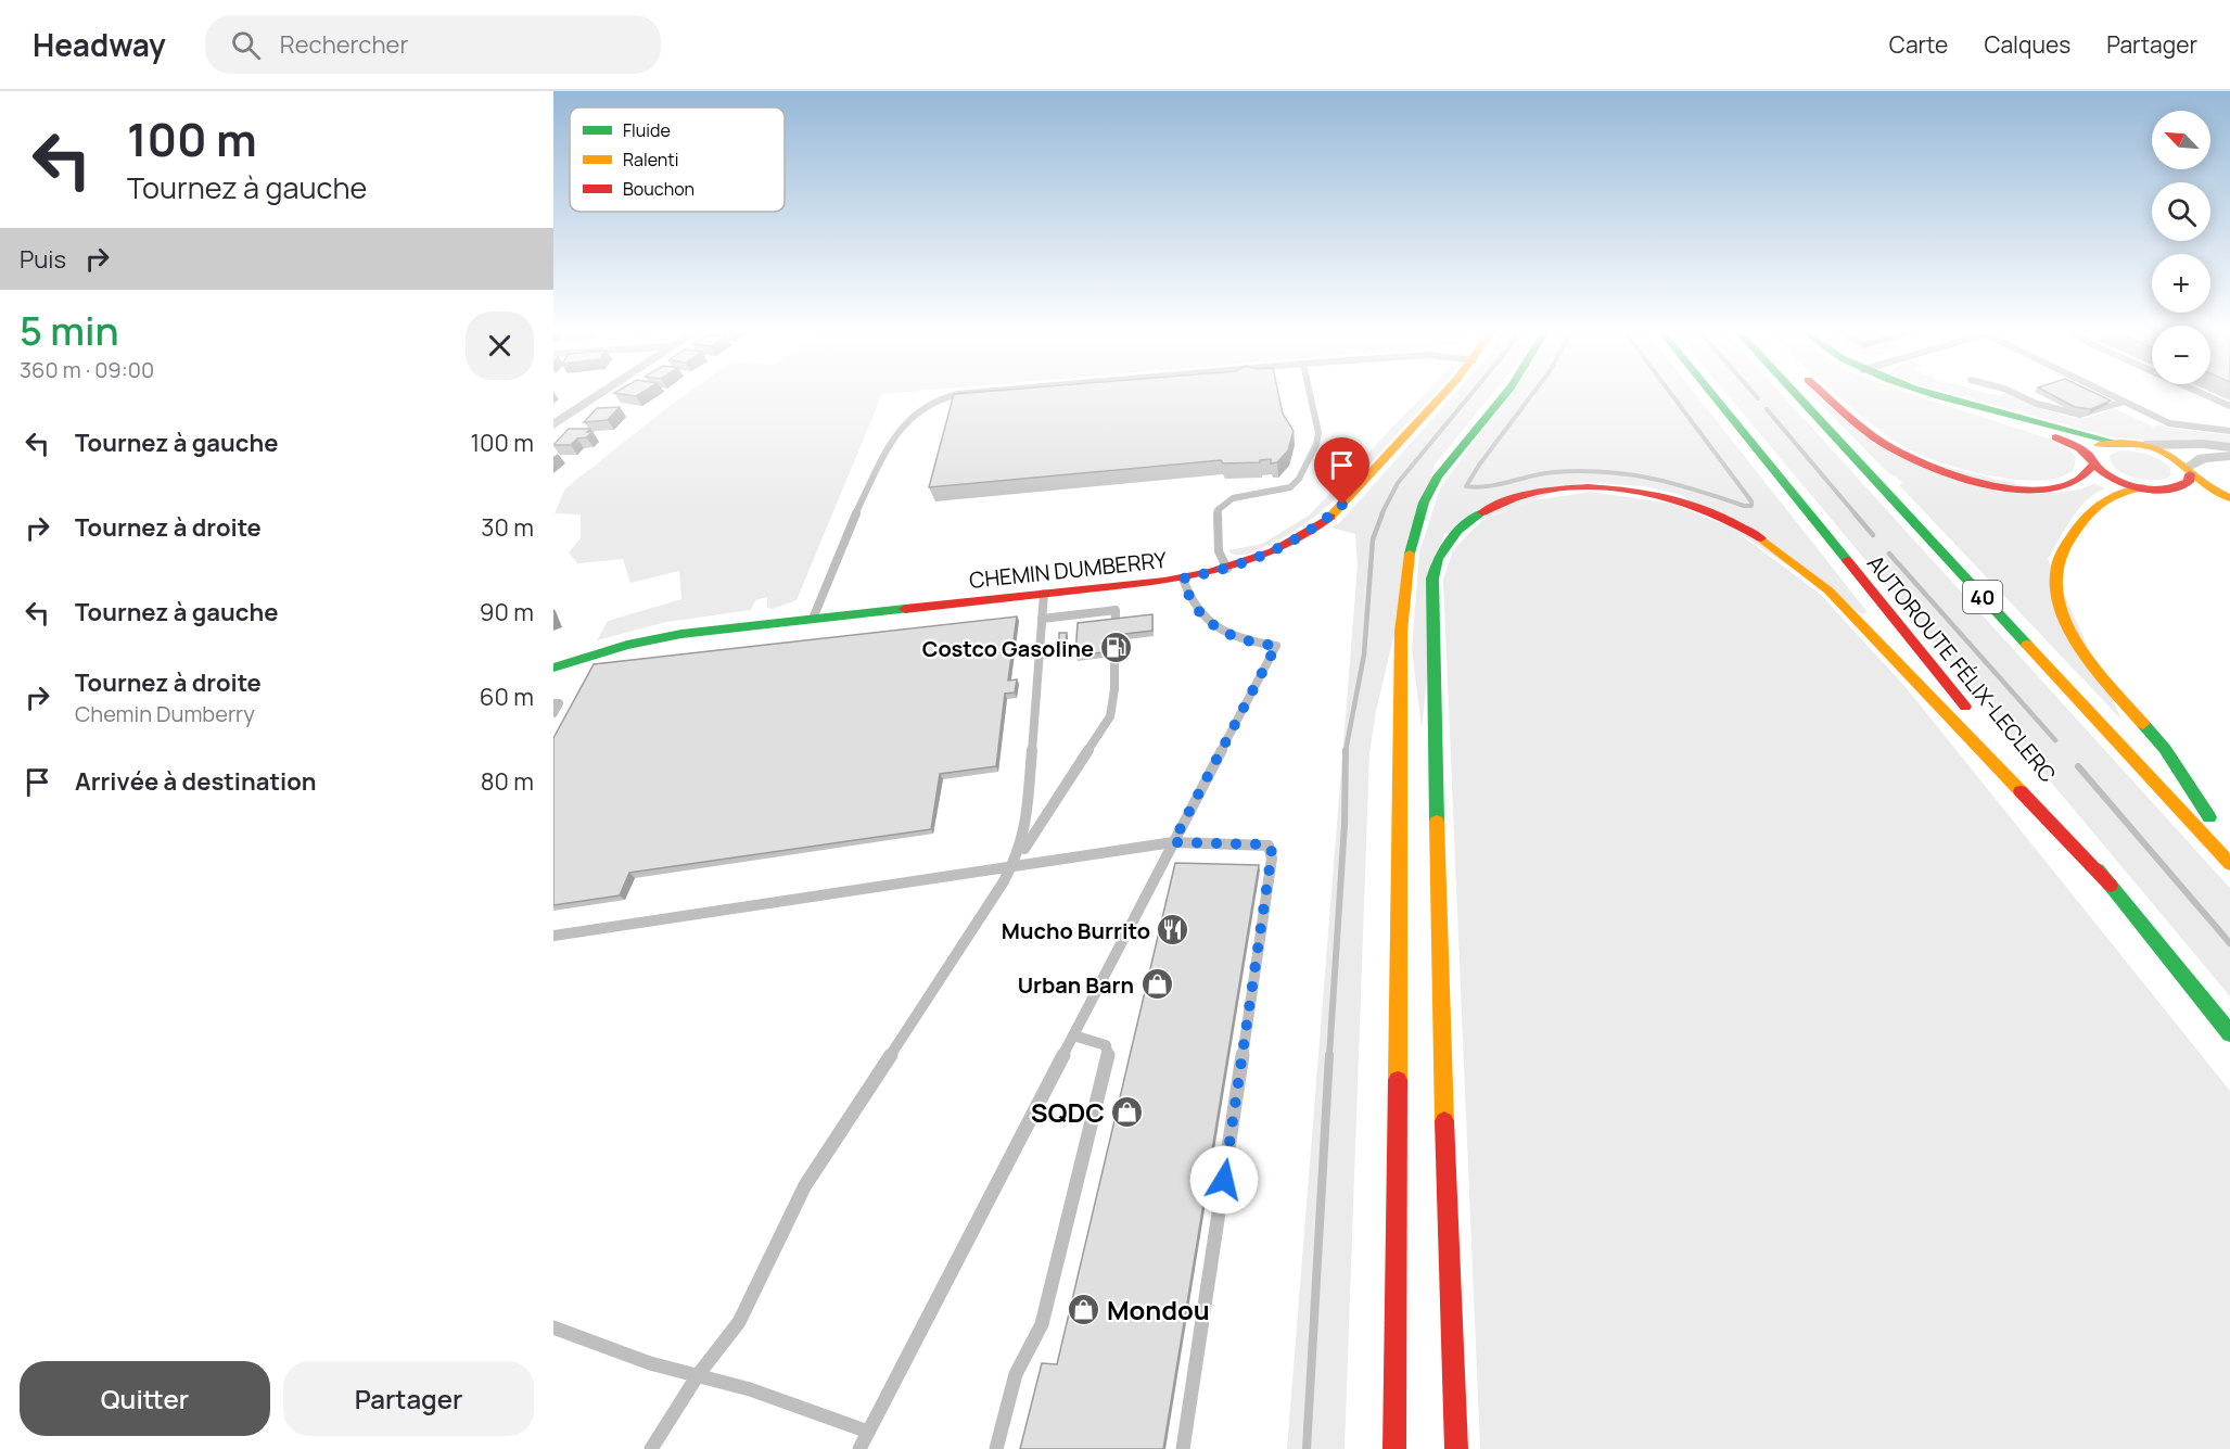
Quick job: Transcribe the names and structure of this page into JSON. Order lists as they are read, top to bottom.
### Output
{
  "streets": {
    "main road": ["CHEMIN DUMBERRY", "40", "AUTOROUTE FÉLIX-LECLERC"]
  },
  "places": {
    "fuel station": ["Costco Gasoline"],
    "restaurant": ["Mucho Burrito"],
    "shop": ["Urban Barn", "SQDC", "Mondou"]
  },
  "legend": ["Fluide", "Ralenti", "Bouchon"],
  "north": "top left",
  "page": {
    "header": "Headway",
    "search": "Rechercher",
    "nav": ["Carte", "Calques", "Partager"],
    "turn": ["100 m", "Tournez à gauche"],
    "map_buttons": ["+", "−"],
    "then": "Puis",
    "heading": ["5 min", "360 m · 09:00"],
    "list": [
      {
        "name": "Tournez à gauche",
        "value": "100 m"
      },
      {
        "name": "Tournez à droite",
        "value": "30 m"
      },
      {
        "name": "Tournez à gauche",
        "value": "90 m"
      },
      {
        "name": "Tournez à droite",
        "note": "Chemin Dumberry",
        "value": "60 m"
      },
      {
        "name": "Arrivée à destination",
        "value": "80 m"
      }
    ],
    "buttons": ["Quitter", "Partager"]
  }
}
